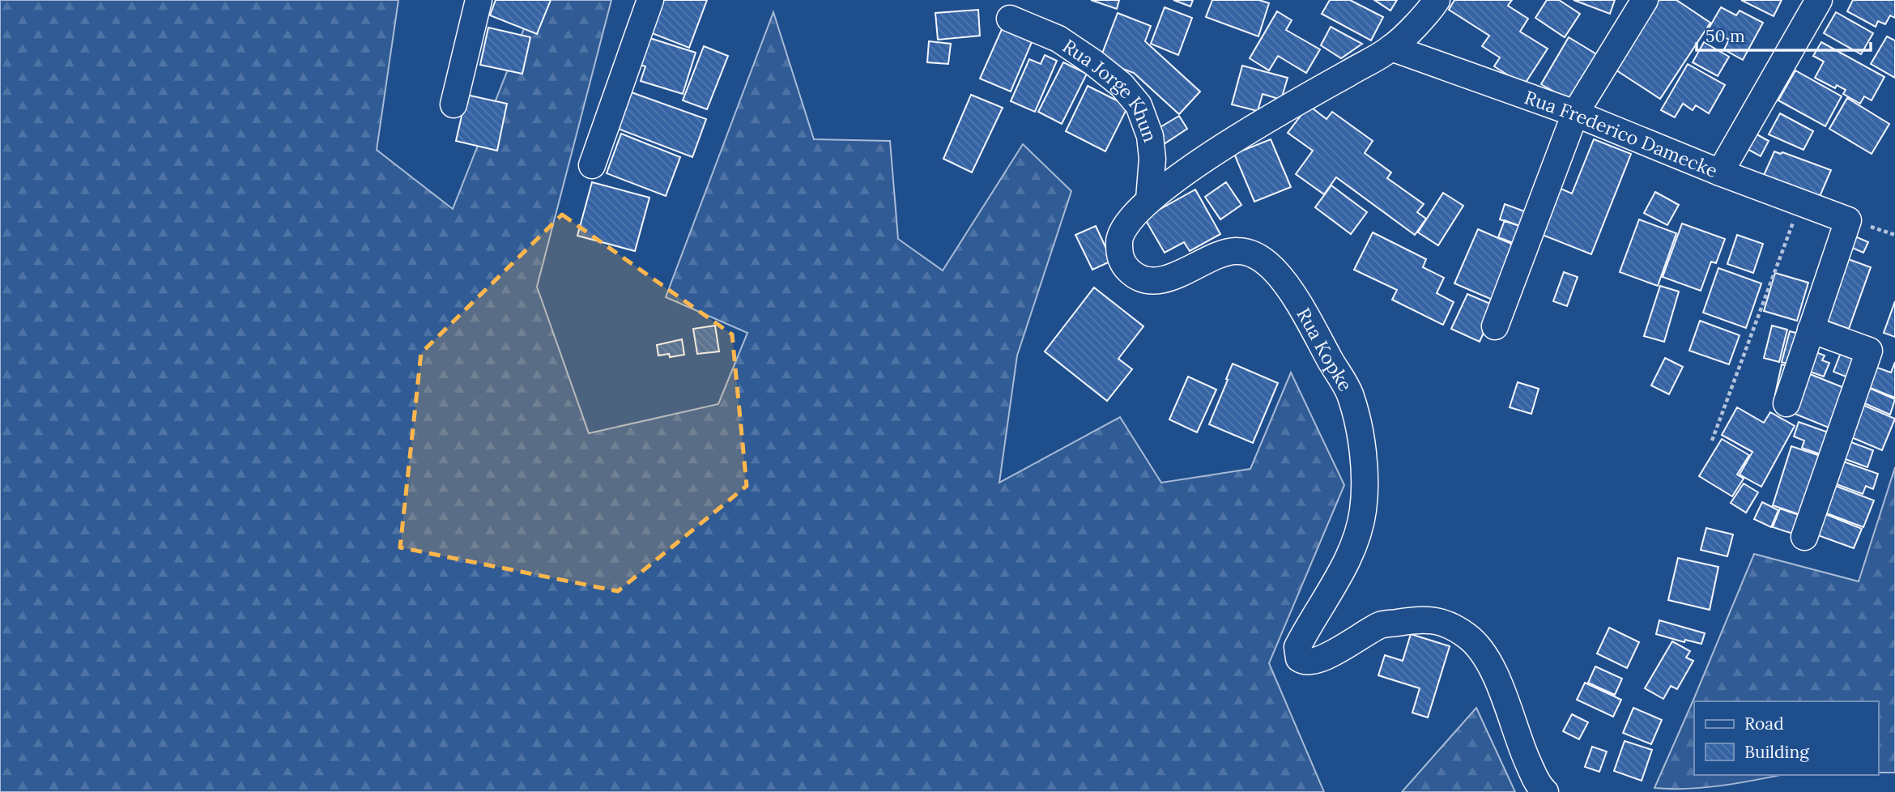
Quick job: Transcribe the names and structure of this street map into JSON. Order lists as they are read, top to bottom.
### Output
{
  "streets": {
    "street": ["Rua Jorge Khun", "Rua Frederico Damecke", "Rua Kopke"]
  },
  "crossings": [
    ["Rua Jorge Khun", "Rua Kopke"],
    ["Rua Frederico Damecke", "Rua Kopke"]
  ],
  "legend": ["Road", "Building"],
  "scale_bar": "50 m"
}
